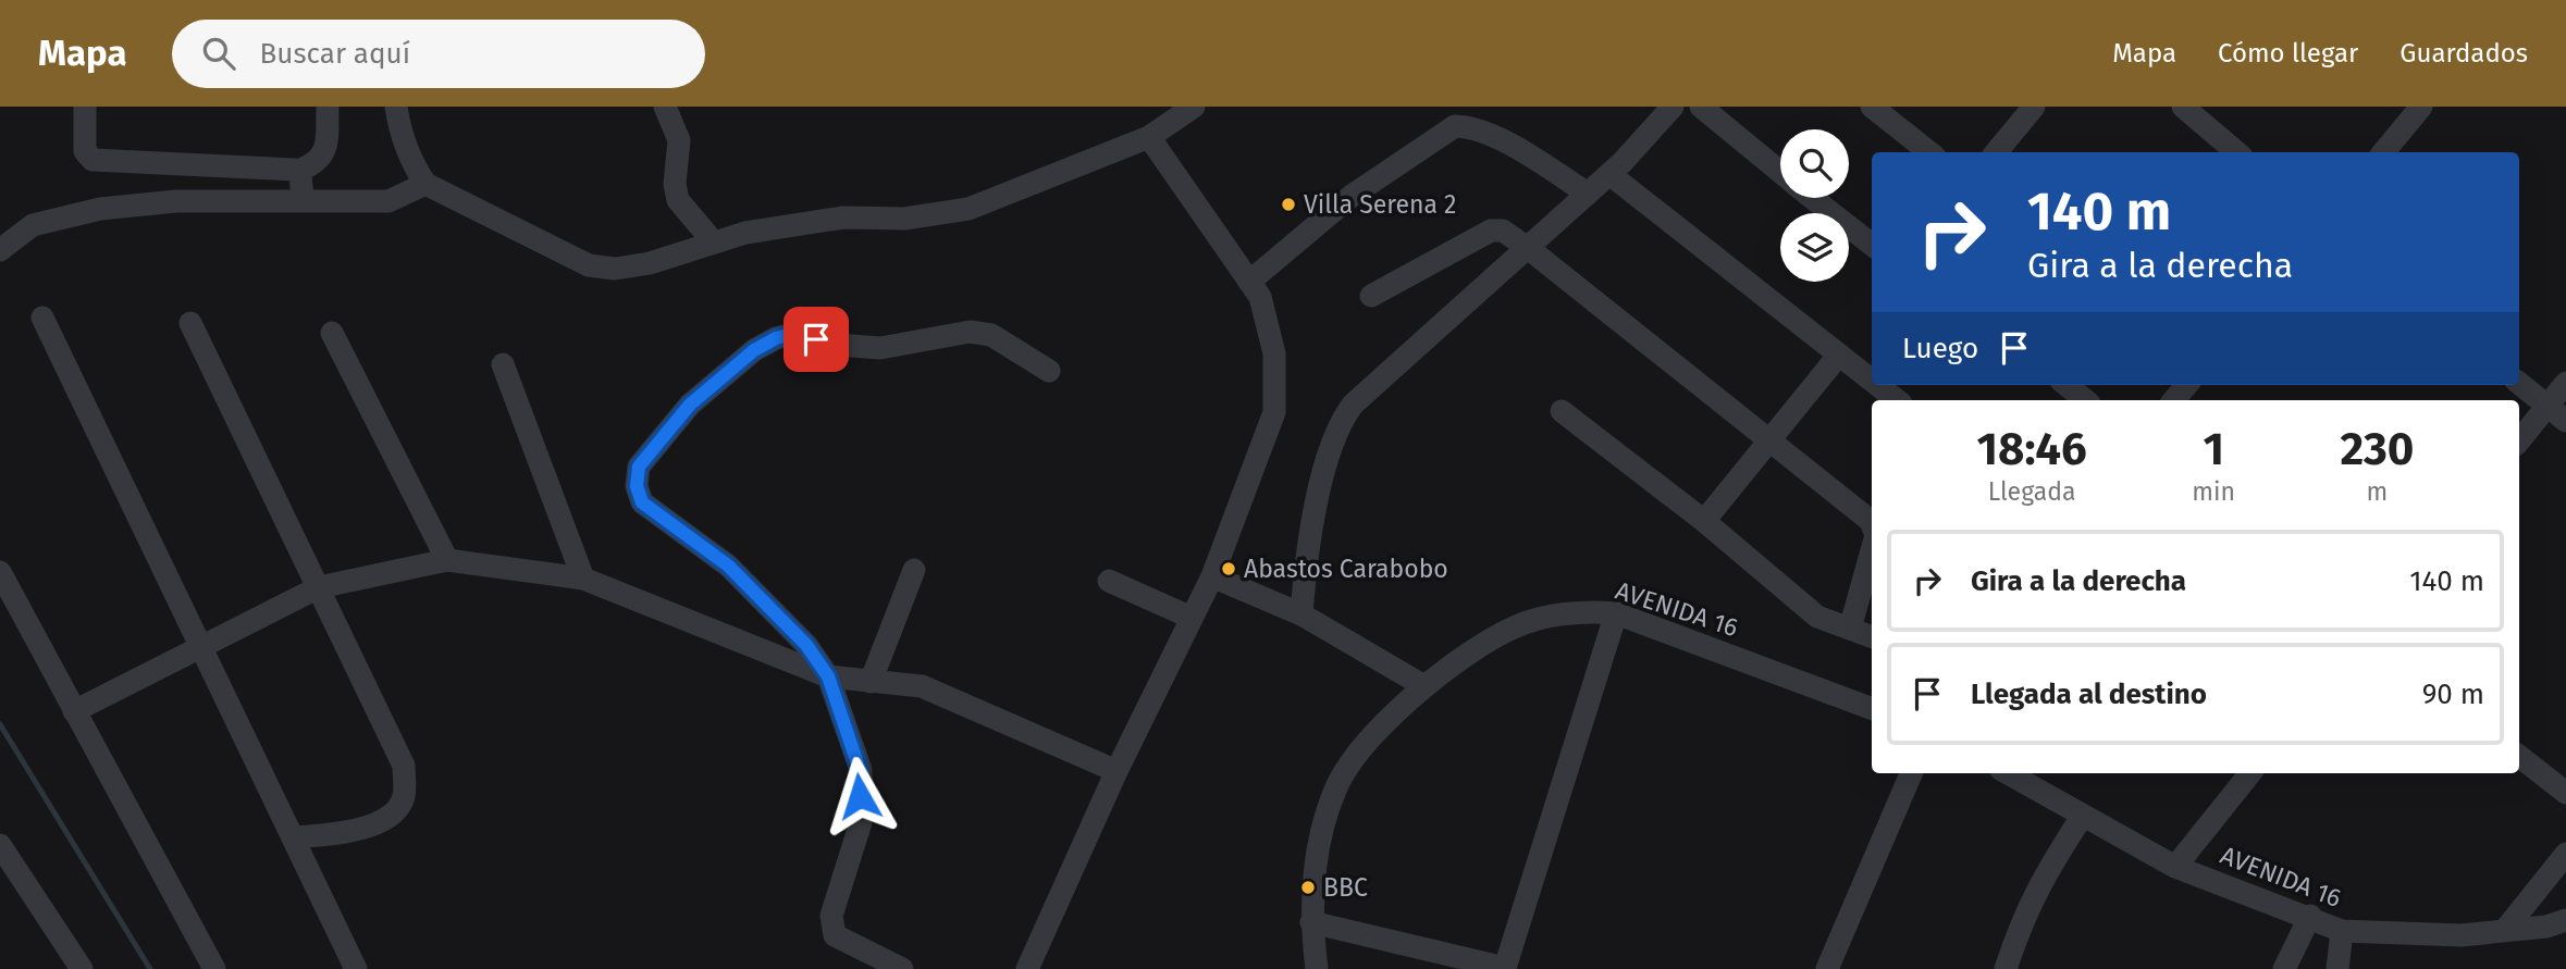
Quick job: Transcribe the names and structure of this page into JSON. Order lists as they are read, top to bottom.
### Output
{
  "streets": {
    "street": ["AVENIDA 16"]
  },
  "places": ["Villa Serena 2", "Abastos Carabobo", "BBC"],
  "page": {
    "header": "Mapa",
    "search": "Buscar aquí",
    "nav": ["Mapa", "Cómo llegar", "Guardados"],
    "turn": ["140 m", "Gira a la derecha"],
    "then": "Luego",
    "eta": [
      "18:46",
      "Llegada",
      "1",
      "min",
      "230",
      "m"
    ],
    "list": [
      {
        "name": "Gira a la derecha",
        "value": "140 m"
      },
      {
        "name": "Llegada al destino",
        "value": "90 m"
      }
    ]
  }
}
